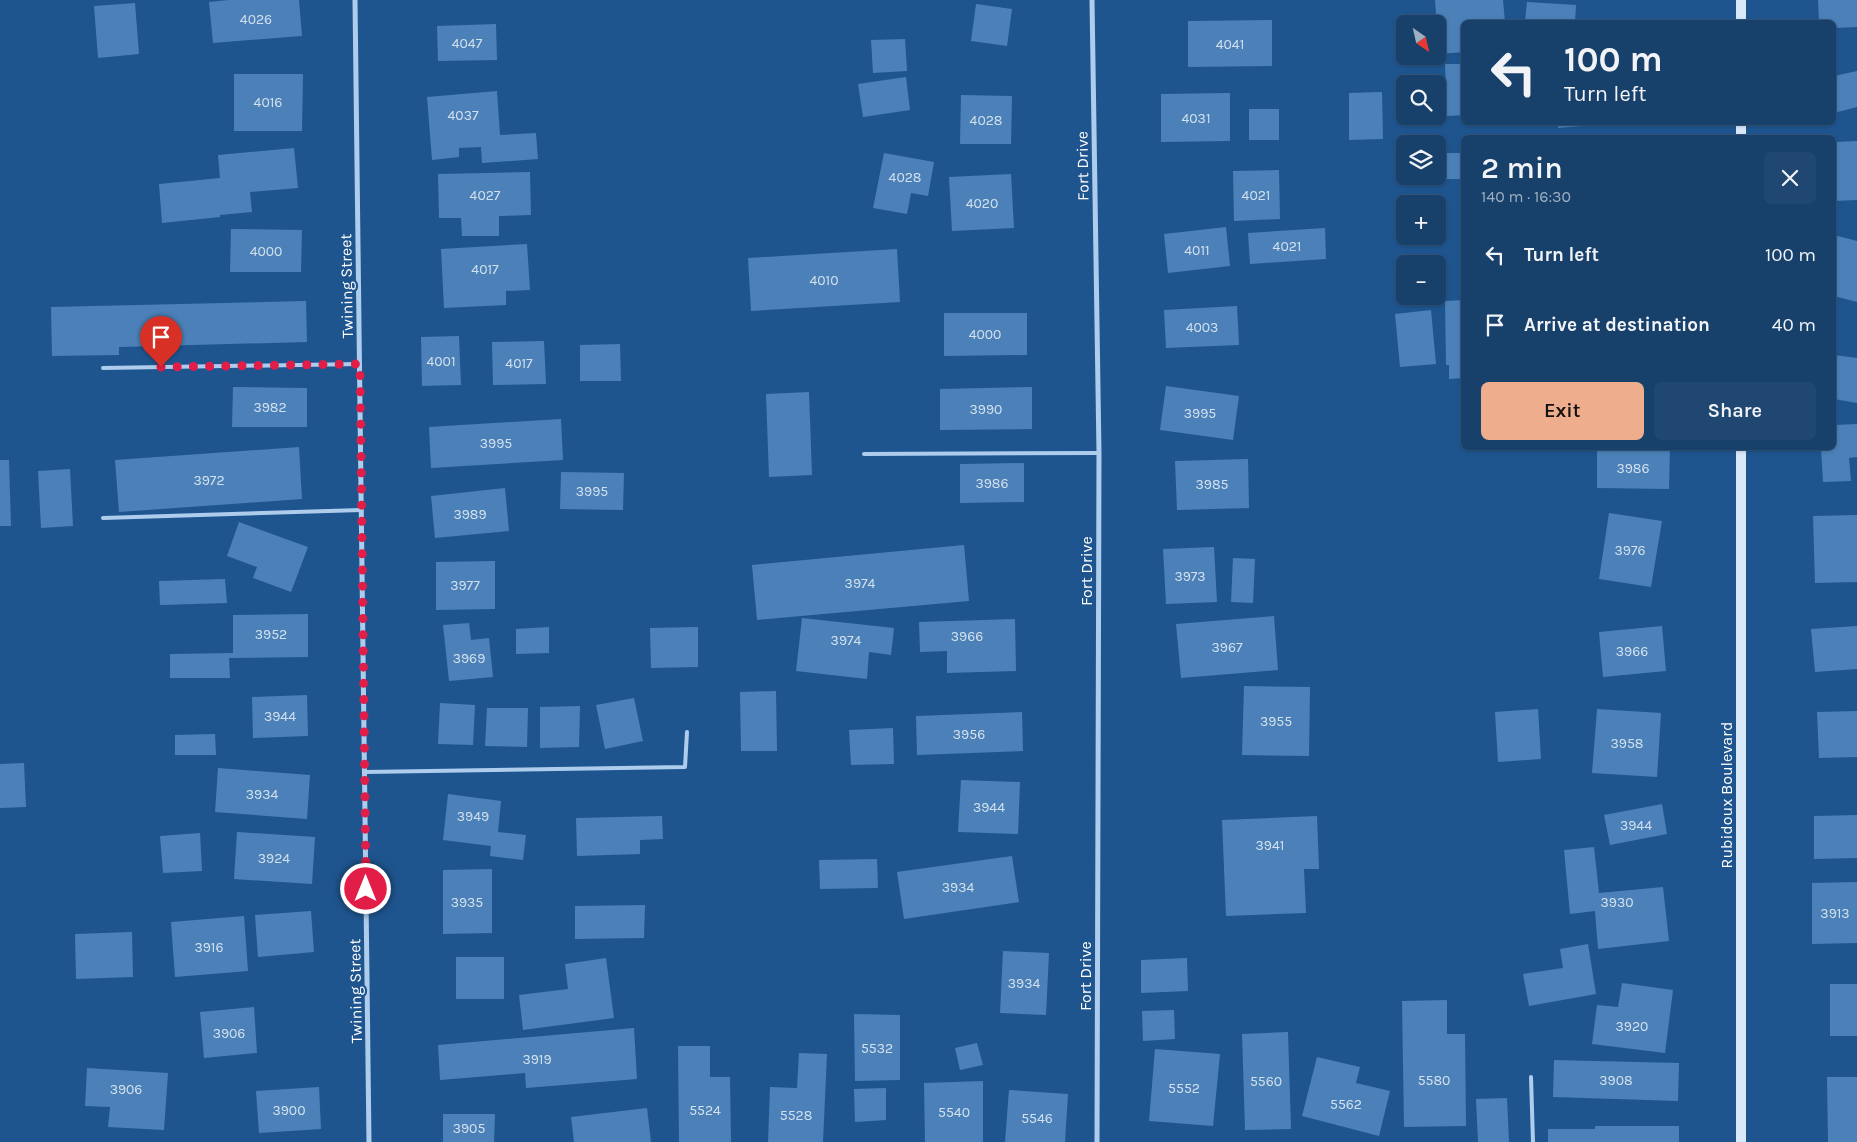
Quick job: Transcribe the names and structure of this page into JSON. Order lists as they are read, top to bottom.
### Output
{
  "streets": {
    "street": ["Fort Drive", "Twining Street", "Rubidoux Boulevard"]
  },
  "house_numbers": [
    "4026",
    "4047",
    "4041",
    "4016",
    "4037",
    "4031",
    "4028",
    "4028",
    "4027",
    "4021",
    "4020",
    "4021",
    "4011",
    "4000",
    "4017",
    "4010",
    "4003",
    "4000",
    "4001",
    "4017",
    "3982",
    "3990",
    "3995",
    "3995",
    "3986",
    "3972",
    "3986",
    "3985",
    "3995",
    "3989",
    "3976",
    "3973",
    "3974",
    "3977",
    "3952",
    "3966",
    "3974",
    "3967",
    "3966",
    "3969",
    "3944",
    "3955",
    "3956",
    "3958",
    "3934",
    "3944",
    "3949",
    "3944",
    "3941",
    "3924",
    "3934",
    "3935",
    "3930",
    "3913",
    "3916",
    "3934",
    "3920",
    "3906",
    "5532",
    "3919",
    "5580",
    "3908",
    "5560",
    "5552",
    "3906",
    "5562",
    "3900",
    "5524",
    "5540",
    "5528",
    "5546",
    "3905"
  ],
  "north": "bottom right",
  "page": {
    "map_buttons": ["+", "−"],
    "turn": ["100 m", "Turn left"],
    "heading": ["2 min", "140 m · 16:30"],
    "list": [
      {
        "name": "Turn left",
        "value": "100 m"
      },
      {
        "name": "Arrive at destination",
        "value": "40 m"
      }
    ],
    "buttons": ["Exit", "Share"]
  }
}
